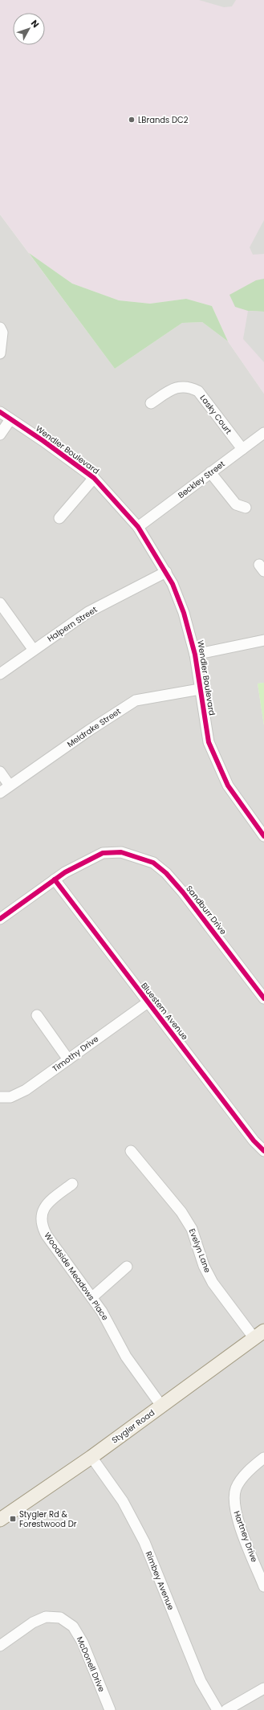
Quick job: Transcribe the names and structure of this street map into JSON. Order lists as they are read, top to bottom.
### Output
{
  "streets": {
    "main road": ["Stygler Road"],
    "street": [
      "Lasky Court",
      "Wendler Boulevard",
      "Beckley Street",
      "Halpern Street",
      "Meldrake Street",
      "Sandburr Drive",
      "Bluestem Avenue",
      "Timothy Drive",
      "Evelyn Lane",
      "Woodside Meadows Place",
      "Hartney Drive",
      "Rimbey Avenue",
      "McDonell Drive"
    ]
  },
  "crossings": [
    ["Lasky Court", "Beckley Street"],
    ["Wendler Boulevard", "Beckley Street"],
    ["Wendler Boulevard", "Halpern Street"],
    ["Wendler Boulevard", "Meldrake Street"],
    ["Sandburr Drive", "Bluestem Avenue"],
    ["Bluestem Avenue", "Timothy Drive"],
    ["Evelyn Lane", "Stygler Road"],
    ["Woodside Meadows Place", "Stygler Road"],
    ["Stygler Road", "Rimbey Avenue"]
  ],
  "places": {
    "other": ["LBrands DC2"],
    "transit": ["Stygler Rd & Forestwood Dr"]
  },
  "north": "top right"
}
